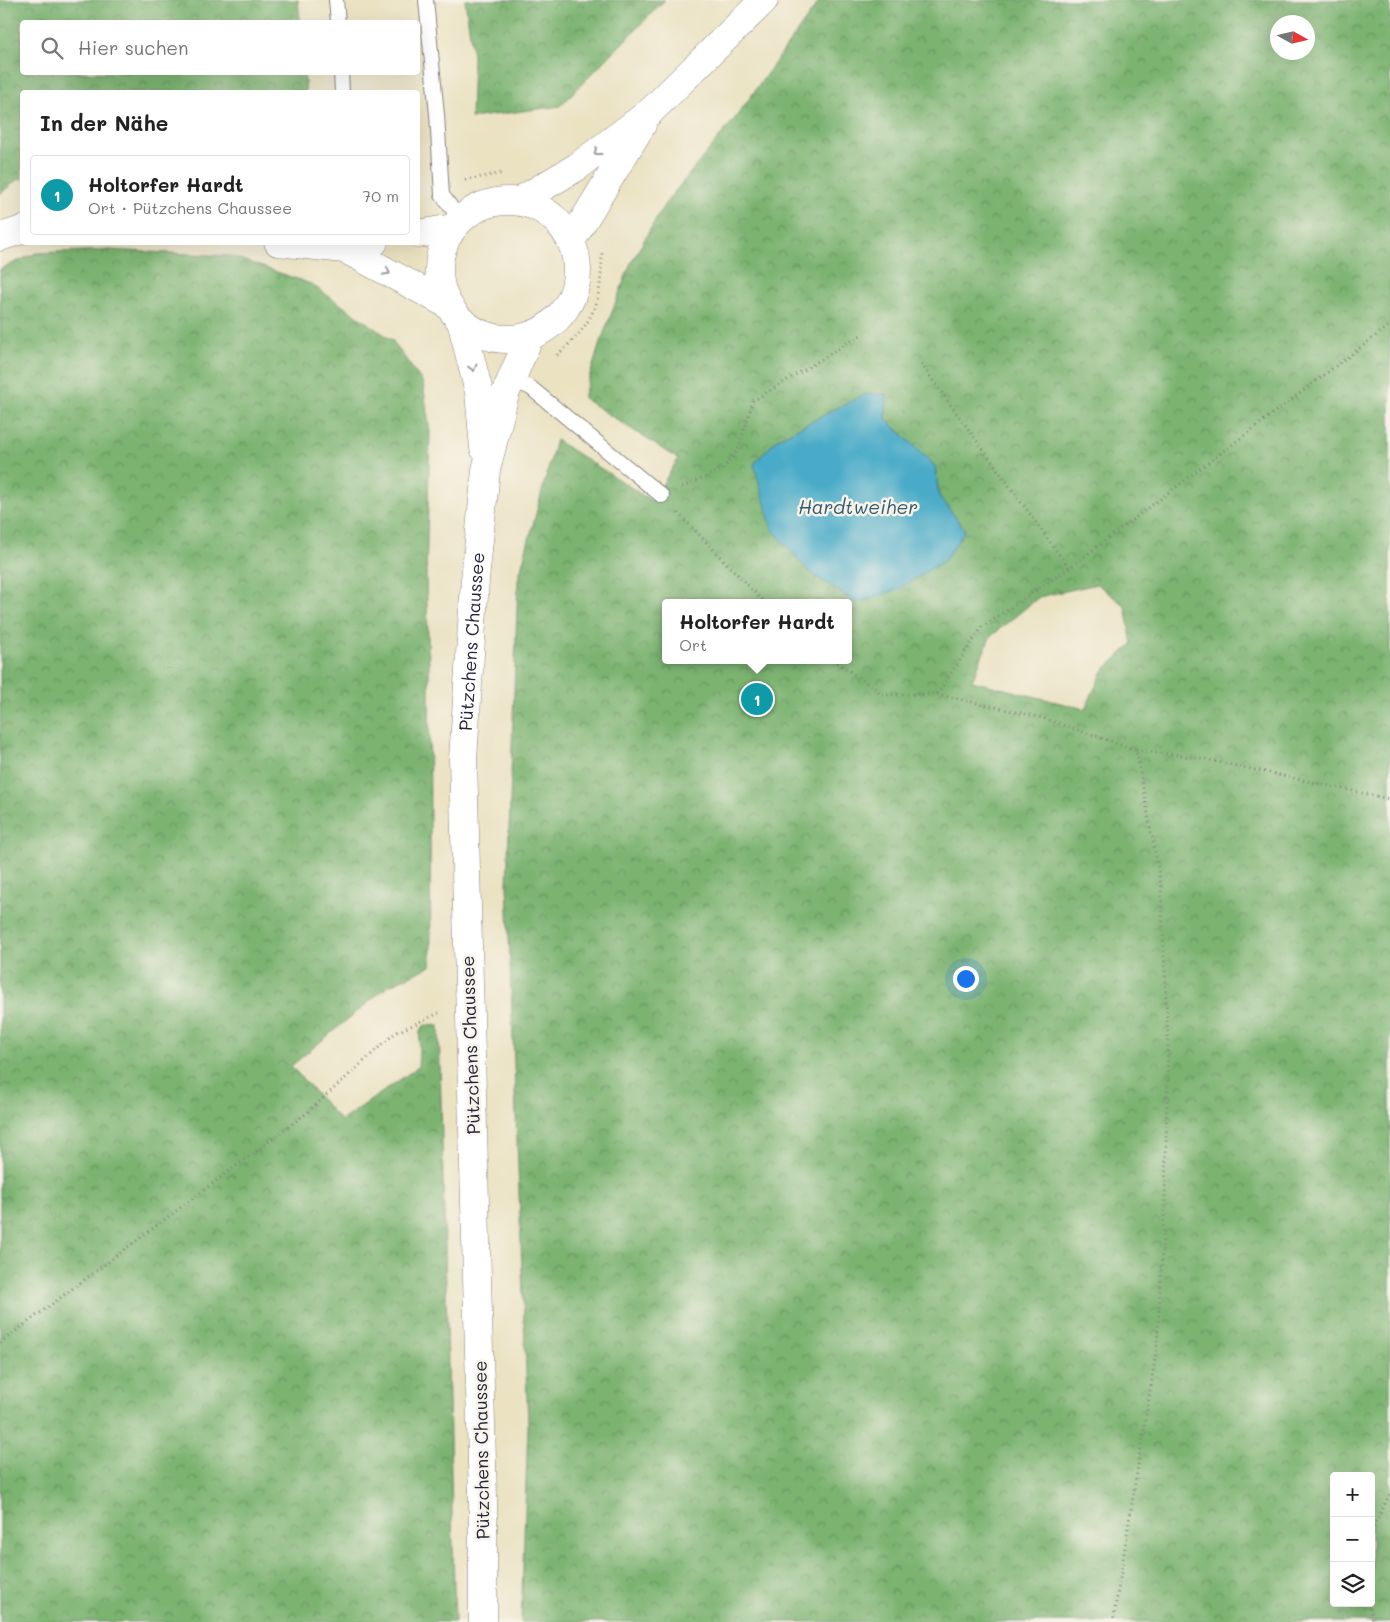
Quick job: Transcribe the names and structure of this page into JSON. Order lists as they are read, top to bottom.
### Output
{
  "streets": {
    "street": ["Pützchens Chaussee"]
  },
  "water": ["Hardtweiher"],
  "north": "right",
  "page": {
    "search": "Hier suchen",
    "heading": "In der Nähe",
    "list": [
      {
        "mark": "1",
        "name": "Holtorfer Hardt",
        "note": "Ort · Pützchens Chaussee",
        "value": "70 m"
      }
    ],
    "popup": ["Holtorfer Hardt", "Ort"],
    "pins": "1",
    "map_buttons": ["+", "−"]
  }
}
